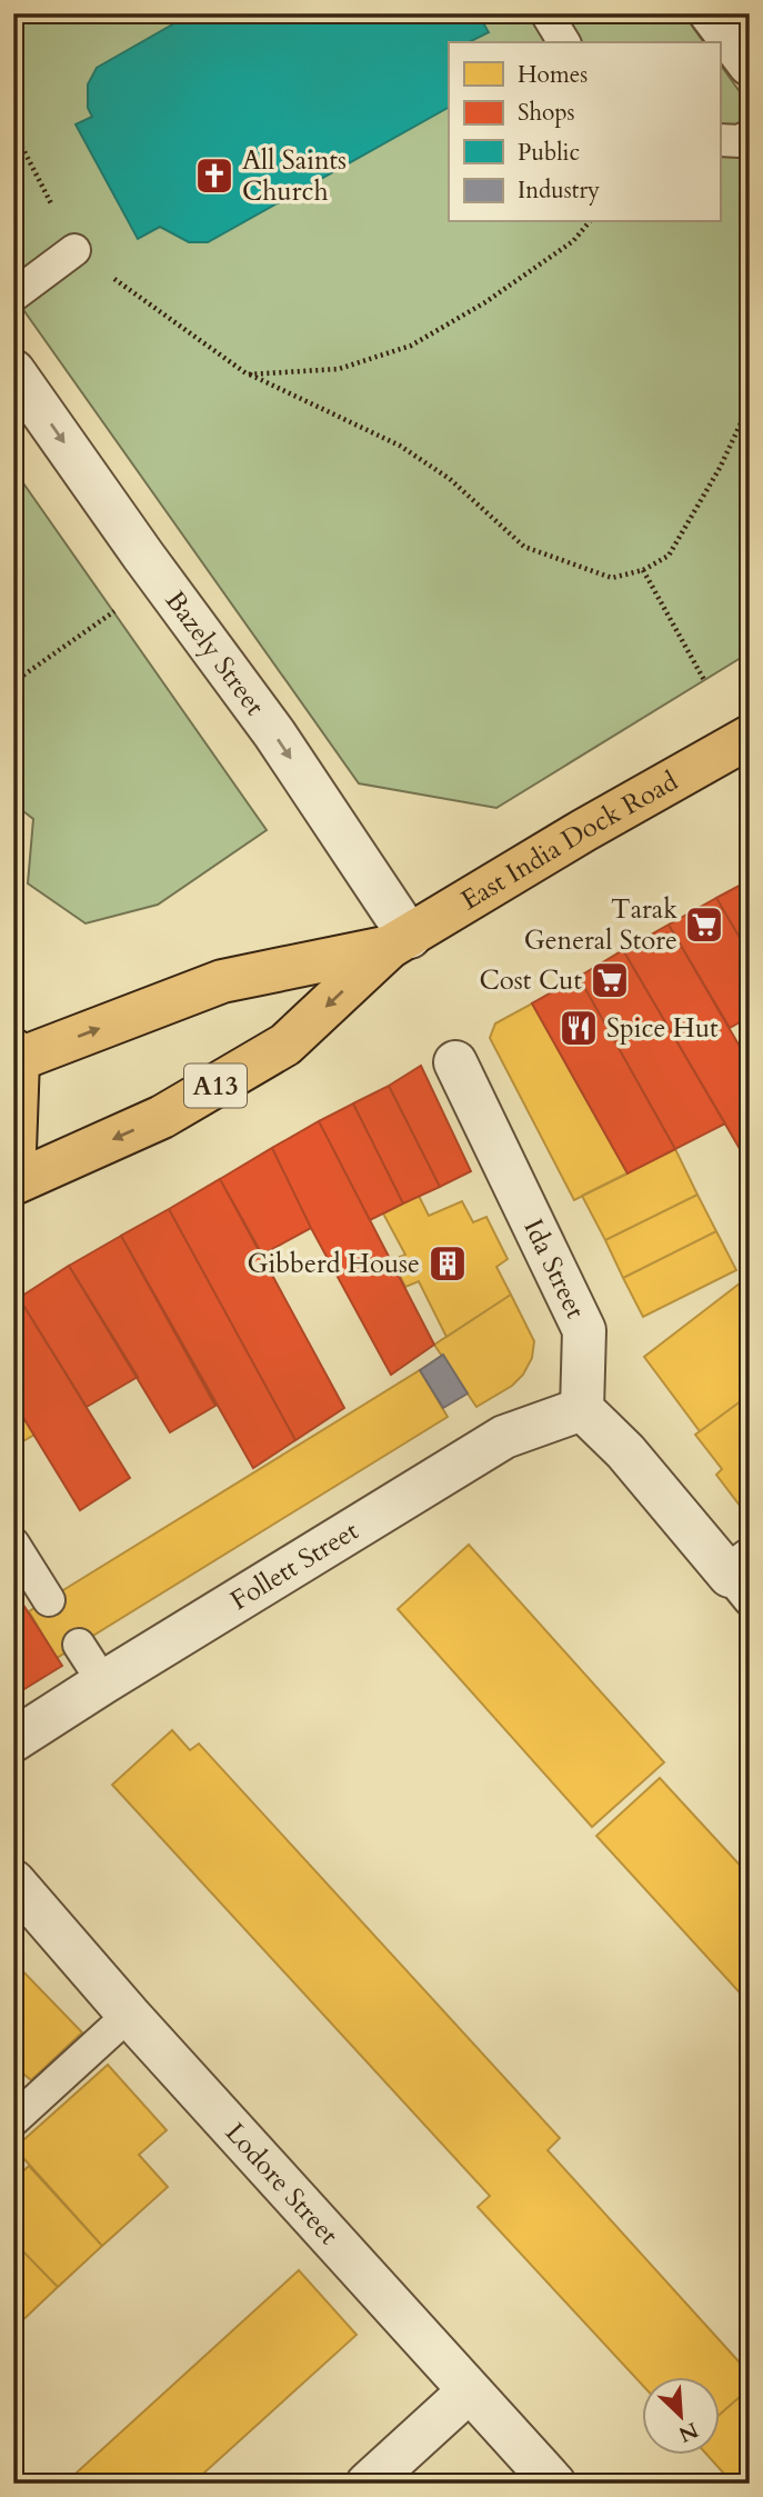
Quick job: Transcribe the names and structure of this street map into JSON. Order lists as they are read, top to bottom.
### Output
{
  "streets": {
    "main road": ["East India Dock Road", "A13"],
    "street": [
      "Bazely Street",
      "Ida Street",
      "Follett Street",
      "Lodore Street"
    ]
  },
  "crossings": [
    ["Bazely Street", "East India Dock Road"],
    ["Ida Street", "Follett Street"]
  ],
  "one_way": ["Bazely Street"],
  "places": {
    "church": ["All Saints Church"],
    "supermarket": ["Tarak General Store", "Cost Cut"],
    "restaurant": ["Spice Hut"],
    "building": ["Gibberd House"]
  },
  "legend": [
    "Homes",
    "Shops",
    "Public",
    "Industry"
  ],
  "north": "bottom right"
}
